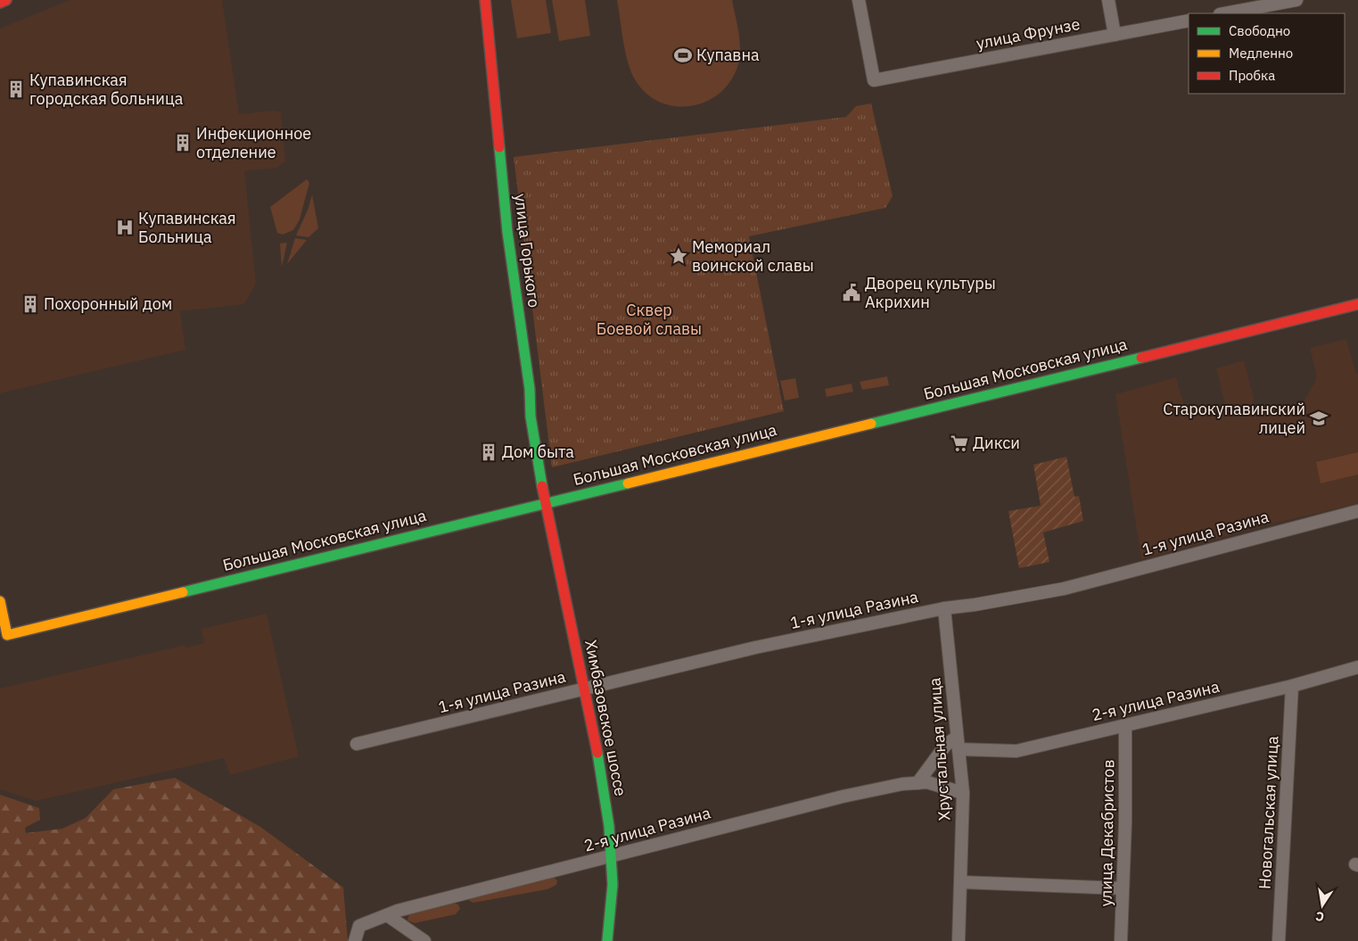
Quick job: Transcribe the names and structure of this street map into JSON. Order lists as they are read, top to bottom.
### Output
{
  "streets": {
    "main road": ["улица Горького", "Большая Московская улица", "Химбазовское шоссе"],
    "street": [
      "улица Фрунзе",
      "1-я улица Разина",
      "2-я улица Разина",
      "Хрустальная улица",
      "Новогальская улица",
      "улица Декабристов"
    ]
  },
  "crossings": [
    ["улица Горького", "Большая Московская улица"],
    ["улица Горького", "Химбазовское шоссе"],
    ["Большая Московская улица", "Химбазовское шоссе"],
    ["1-я улица Разина", "Химбазовское шоссе"],
    ["1-я улица Разина", "Хрустальная улица"],
    ["2-я улица Разина", "Химбазовское шоссе"],
    ["2-я улица Разина", "Хрустальная улица"],
    ["2-я улица Разина", "Новогальская улица"],
    ["2-я улица Разина", "улица Декабристов"]
  ],
  "parks": ["Сквер Боевой славы"],
  "places": {
    "sports": ["Купавна"],
    "building": [
      "Купавинская городская больница",
      "Инфекционное отделение",
      "Похоронный дом",
      "Дом быта"
    ],
    "hospital": ["Купавинская Больница"],
    "place": ["Мемориал воинской славы"],
    "public building": ["Дворец культуры Акрихин"],
    "school or university": ["Старокупавинский лицей"],
    "supermarket": ["Дикси"]
  },
  "legend": ["Свободно", "Медленно", "Пробка"],
  "north": "bottom"
}
